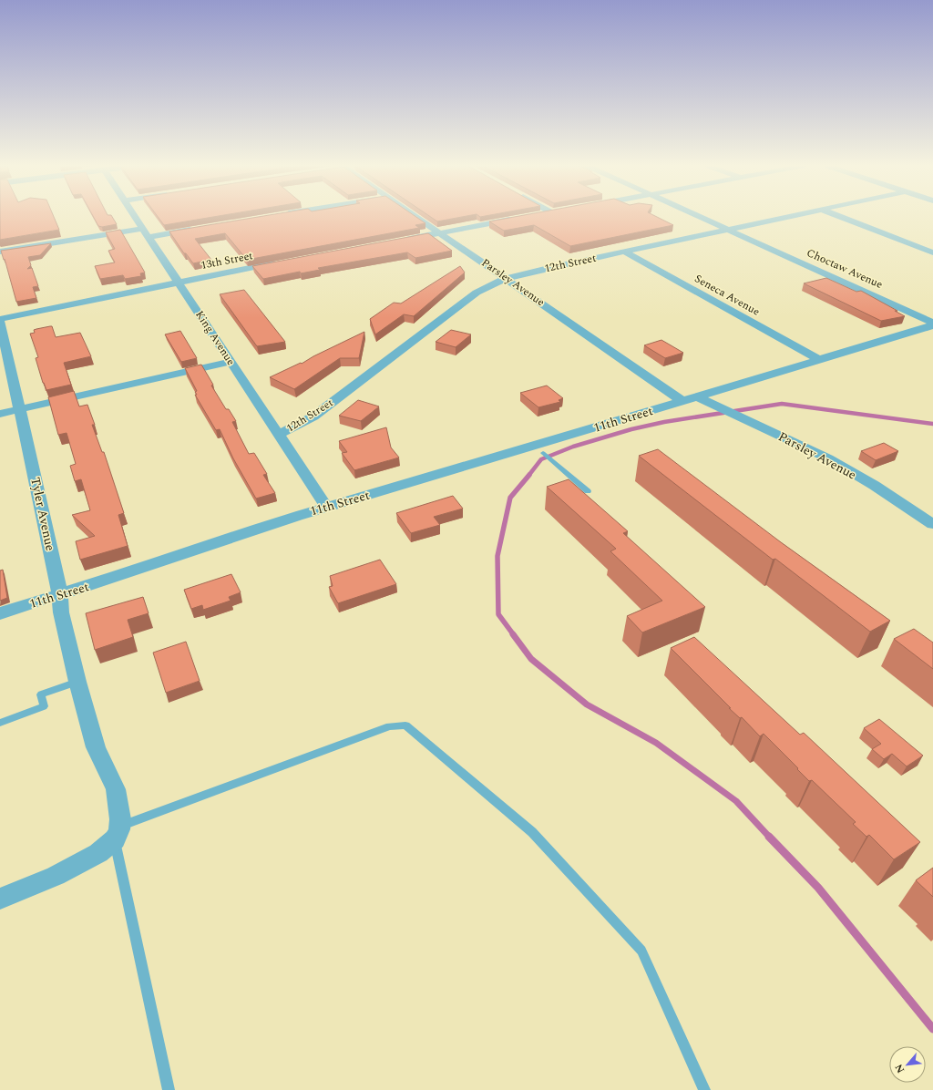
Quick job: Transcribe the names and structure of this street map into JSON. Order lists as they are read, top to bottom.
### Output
{
  "streets": {
    "street": [
      "13th Street",
      "12th Street",
      "Choctaw Avenue",
      "Parsley Avenue",
      "Seneca Avenue",
      "King Avenue",
      "11th Street",
      "Tyler Avenue"
    ]
  },
  "crossings": [
    ["13th Street", "King Avenue"],
    ["12th Street", "Choctaw Avenue"],
    ["12th Street", "Parsley Avenue"],
    ["12th Street", "Seneca Avenue"],
    ["12th Street", "King Avenue"],
    ["Parsley Avenue", "11th Street"],
    ["King Avenue", "11th Street"],
    ["11th Street", "Tyler Avenue"]
  ],
  "north": "bottom left"
}
